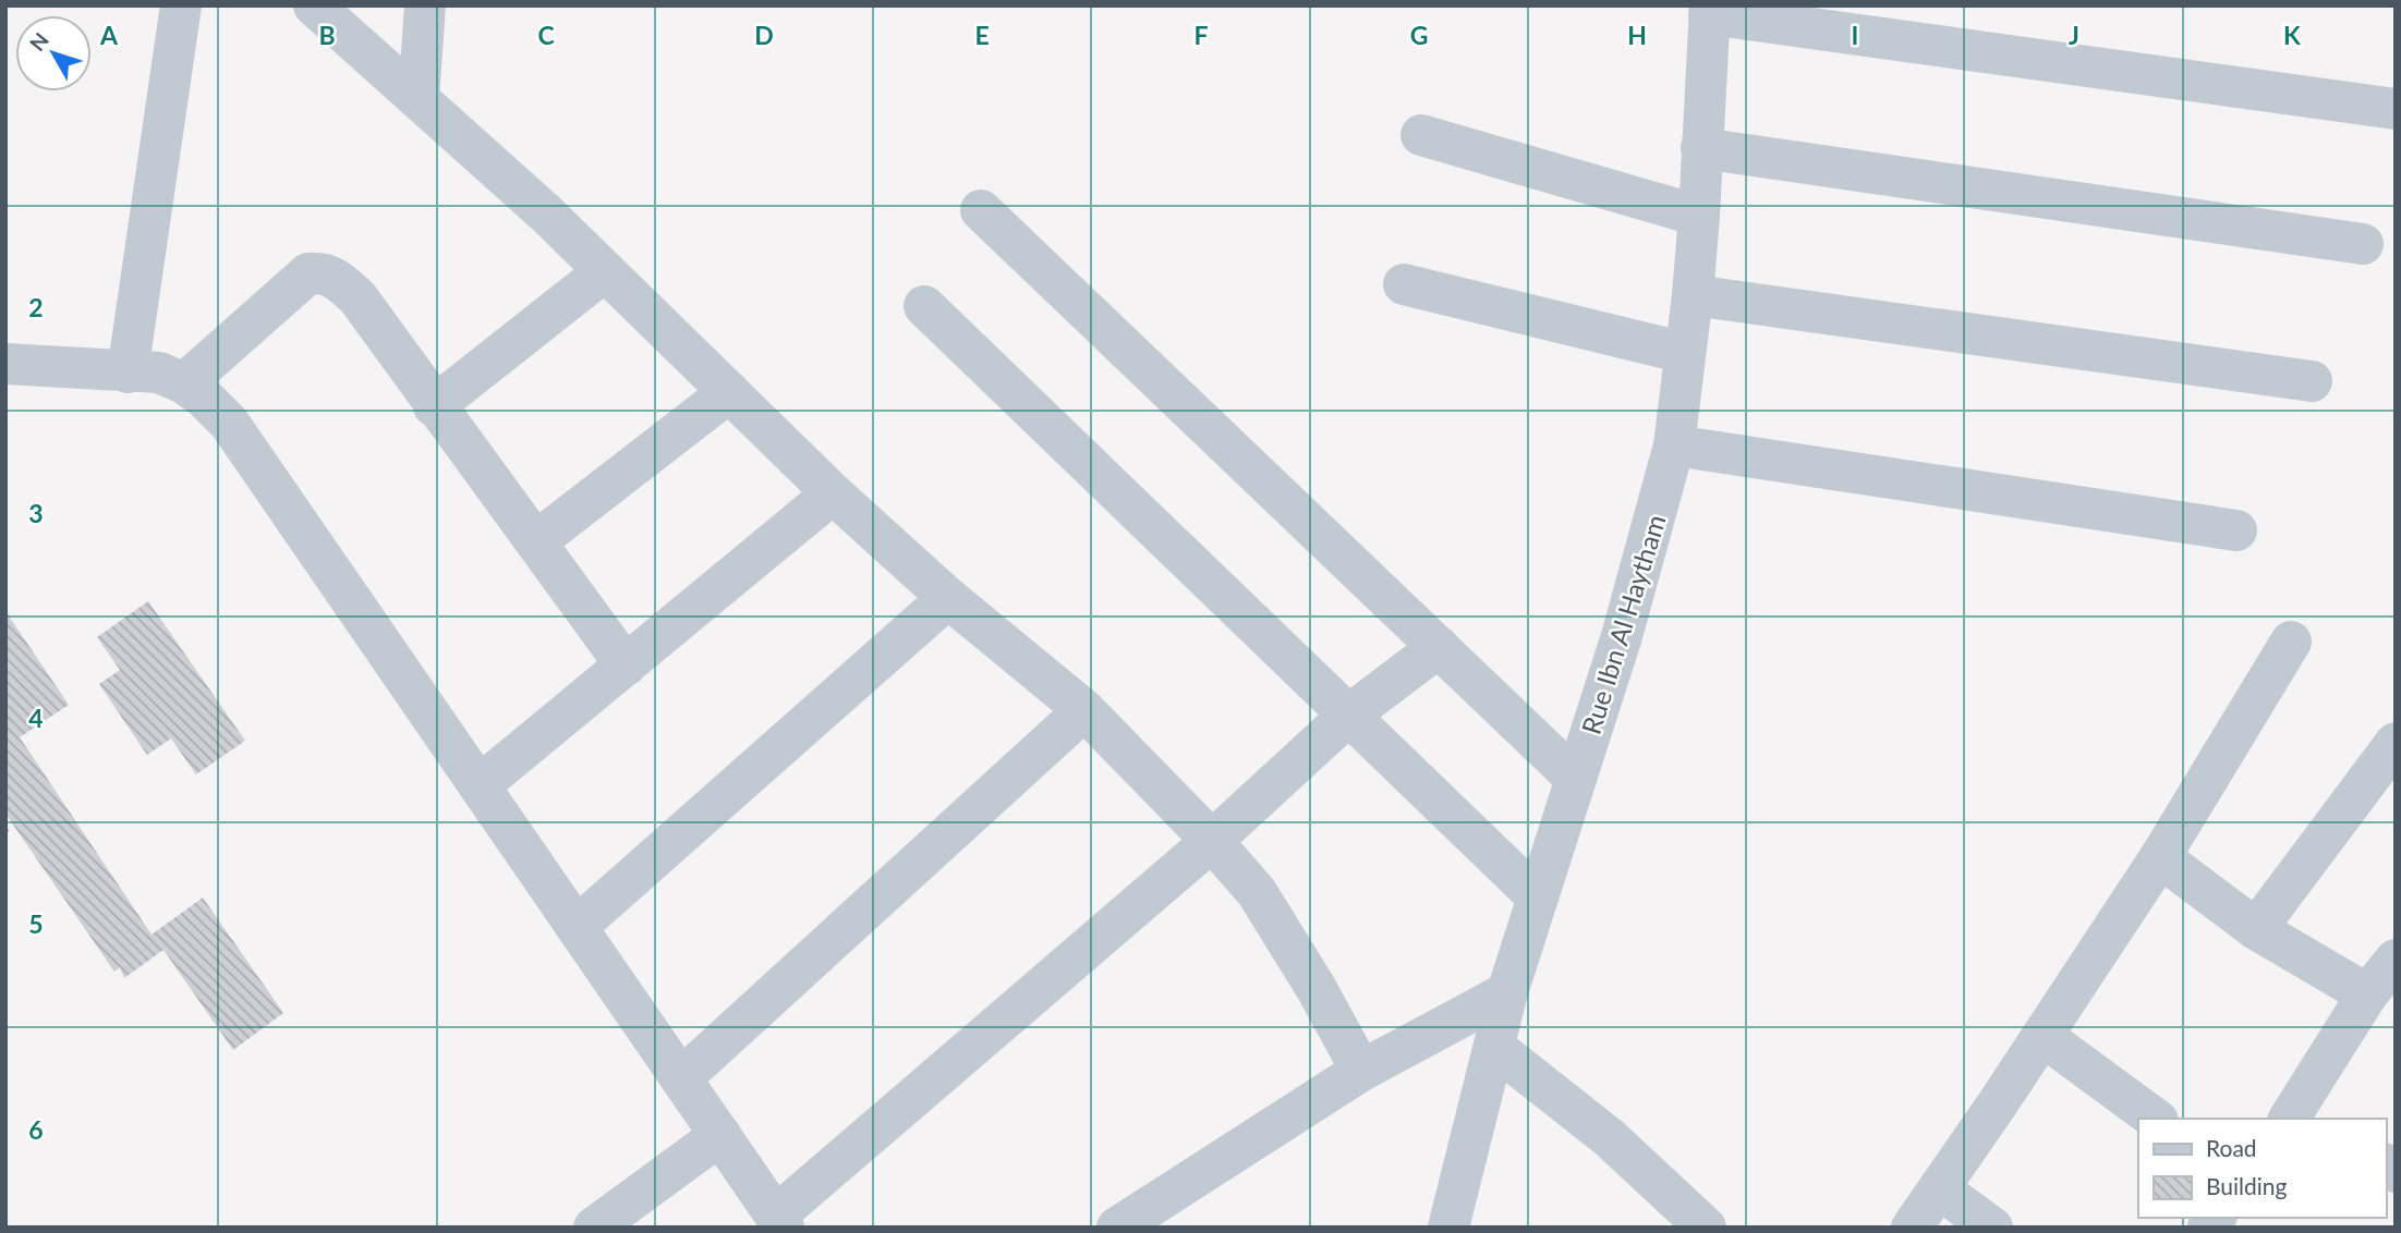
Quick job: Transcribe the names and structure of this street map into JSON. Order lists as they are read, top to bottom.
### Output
{
  "streets": {
    "street": ["Rue Ibn Al Haytham"]
  },
  "legend": ["Road", "Building"],
  "north": "top left",
  "grid": {
    "columns": [
      "A",
      "B",
      "C",
      "D",
      "E",
      "F",
      "G",
      "H",
      "I",
      "J",
      "K"
    ],
    "rows": [
      "2",
      "3",
      "4",
      "5",
      "6"
    ]
  }
}
